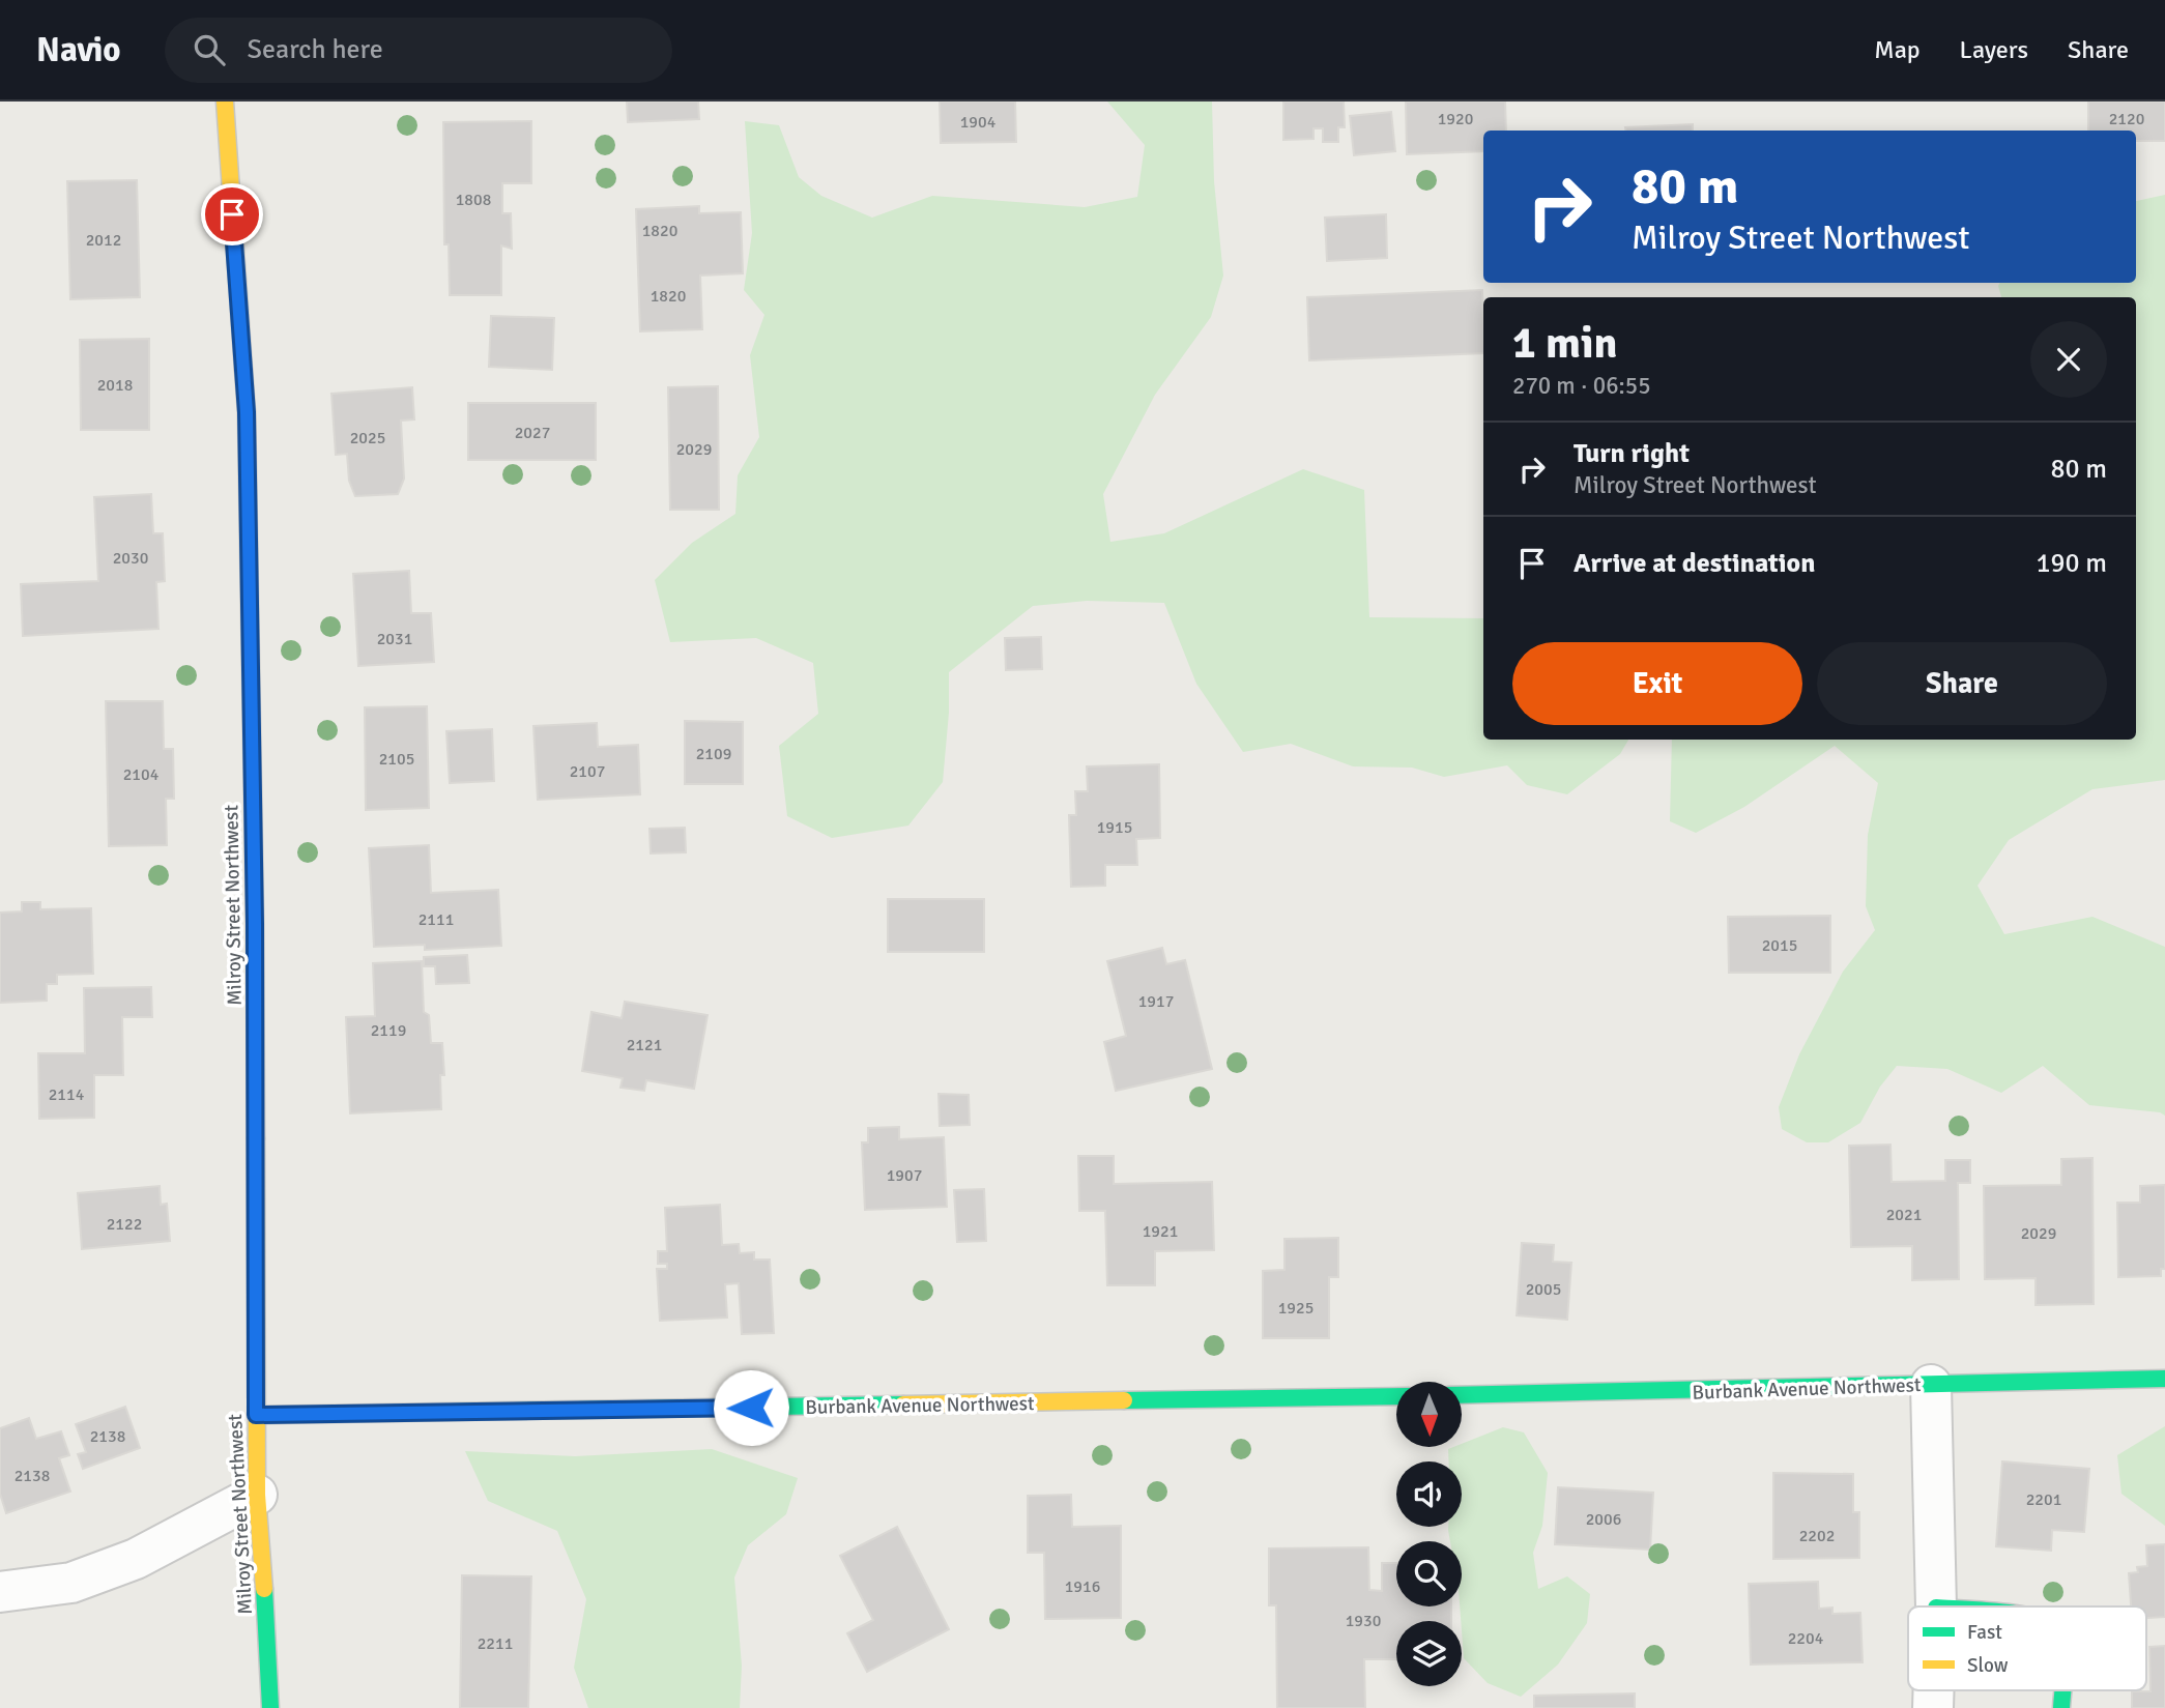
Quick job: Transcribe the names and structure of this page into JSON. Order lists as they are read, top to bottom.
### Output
{
  "streets": {
    "street": ["Milroy Street Northwest", "Burbank Avenue Northwest"]
  },
  "crossings": [
    ["Milroy Street Northwest", "Burbank Avenue Northwest"]
  ],
  "house_numbers": [
    "1920",
    "2120",
    "1904",
    "1808",
    "1820",
    "2012",
    "1820",
    "2018",
    "2027",
    "2025",
    "2029",
    "2030",
    "2031",
    "2109",
    "2105",
    "2107",
    "2104",
    "1915",
    "2111",
    "2015",
    "1917",
    "2119",
    "2121",
    "2114",
    "1907",
    "2021",
    "2122",
    "1921",
    "2029",
    "2005",
    "1925",
    "2138",
    "2138",
    "2201",
    "2006",
    "2202",
    "1916",
    "1930",
    "2204",
    "2211"
  ],
  "legend": ["Fast", "Slow"],
  "north": "bottom",
  "page": {
    "header": "Navio",
    "search": "Search here",
    "nav": ["Map", "Layers", "Share"],
    "turn": ["80 m", "Milroy Street Northwest"],
    "heading": ["1 min", "270 m · 06:55"],
    "list": [
      {
        "name": "Turn right",
        "note": "Milroy Street Northwest",
        "value": "80 m"
      },
      {
        "name": "Arrive at destination",
        "value": "190 m"
      }
    ],
    "buttons": ["Exit", "Share"]
  }
}
